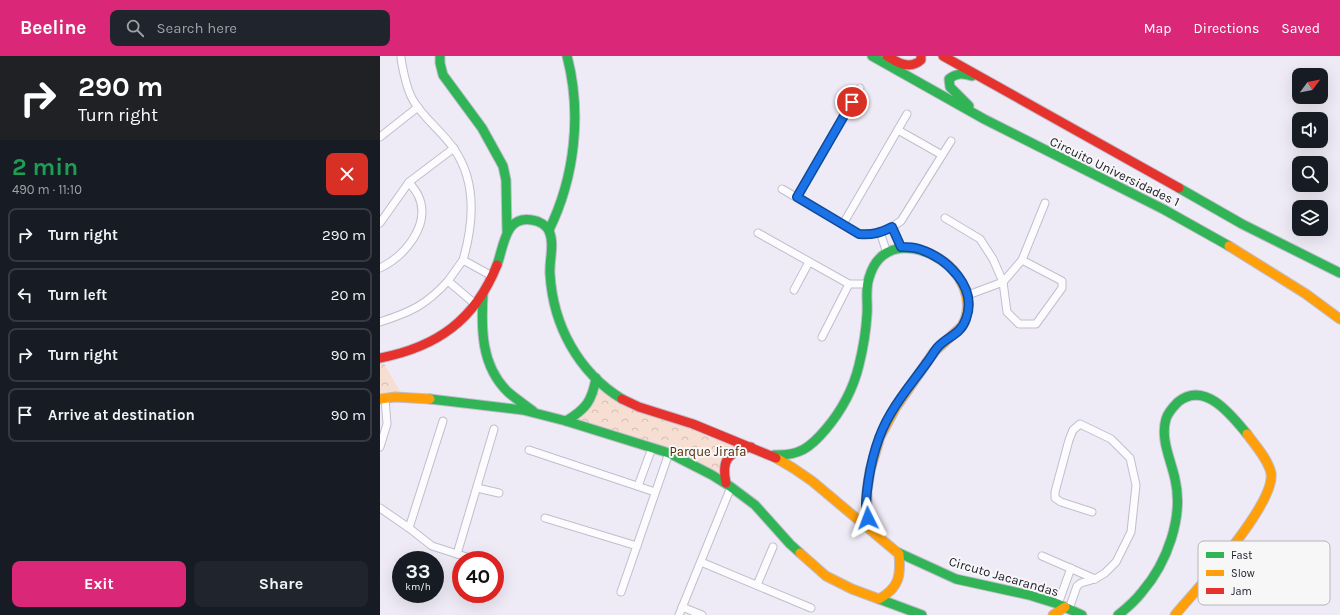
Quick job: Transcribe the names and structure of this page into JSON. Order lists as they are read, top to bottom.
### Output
{
  "streets": {
    "street": ["Circuito Universidades 1", "Circuto Jacarandas"]
  },
  "parks": ["Parque Jirafa"],
  "legend": ["Fast", "Slow", "Jam"],
  "north": "top right",
  "page": {
    "header": "Beeline",
    "search": "Search here",
    "nav": ["Map", "Directions", "Saved"],
    "turn": ["290 m", "Turn right"],
    "heading": ["2 min", "490 m · 11:10"],
    "list": [
      {
        "name": "Turn right",
        "value": "290 m"
      },
      {
        "name": "Turn left",
        "value": "20 m"
      },
      {
        "name": "Turn right",
        "value": "90 m"
      },
      {
        "name": "Arrive at destination",
        "value": "90 m"
      }
    ],
    "speed": "33 km/h",
    "limit": "40",
    "buttons": ["Exit", "Share"]
  }
}
